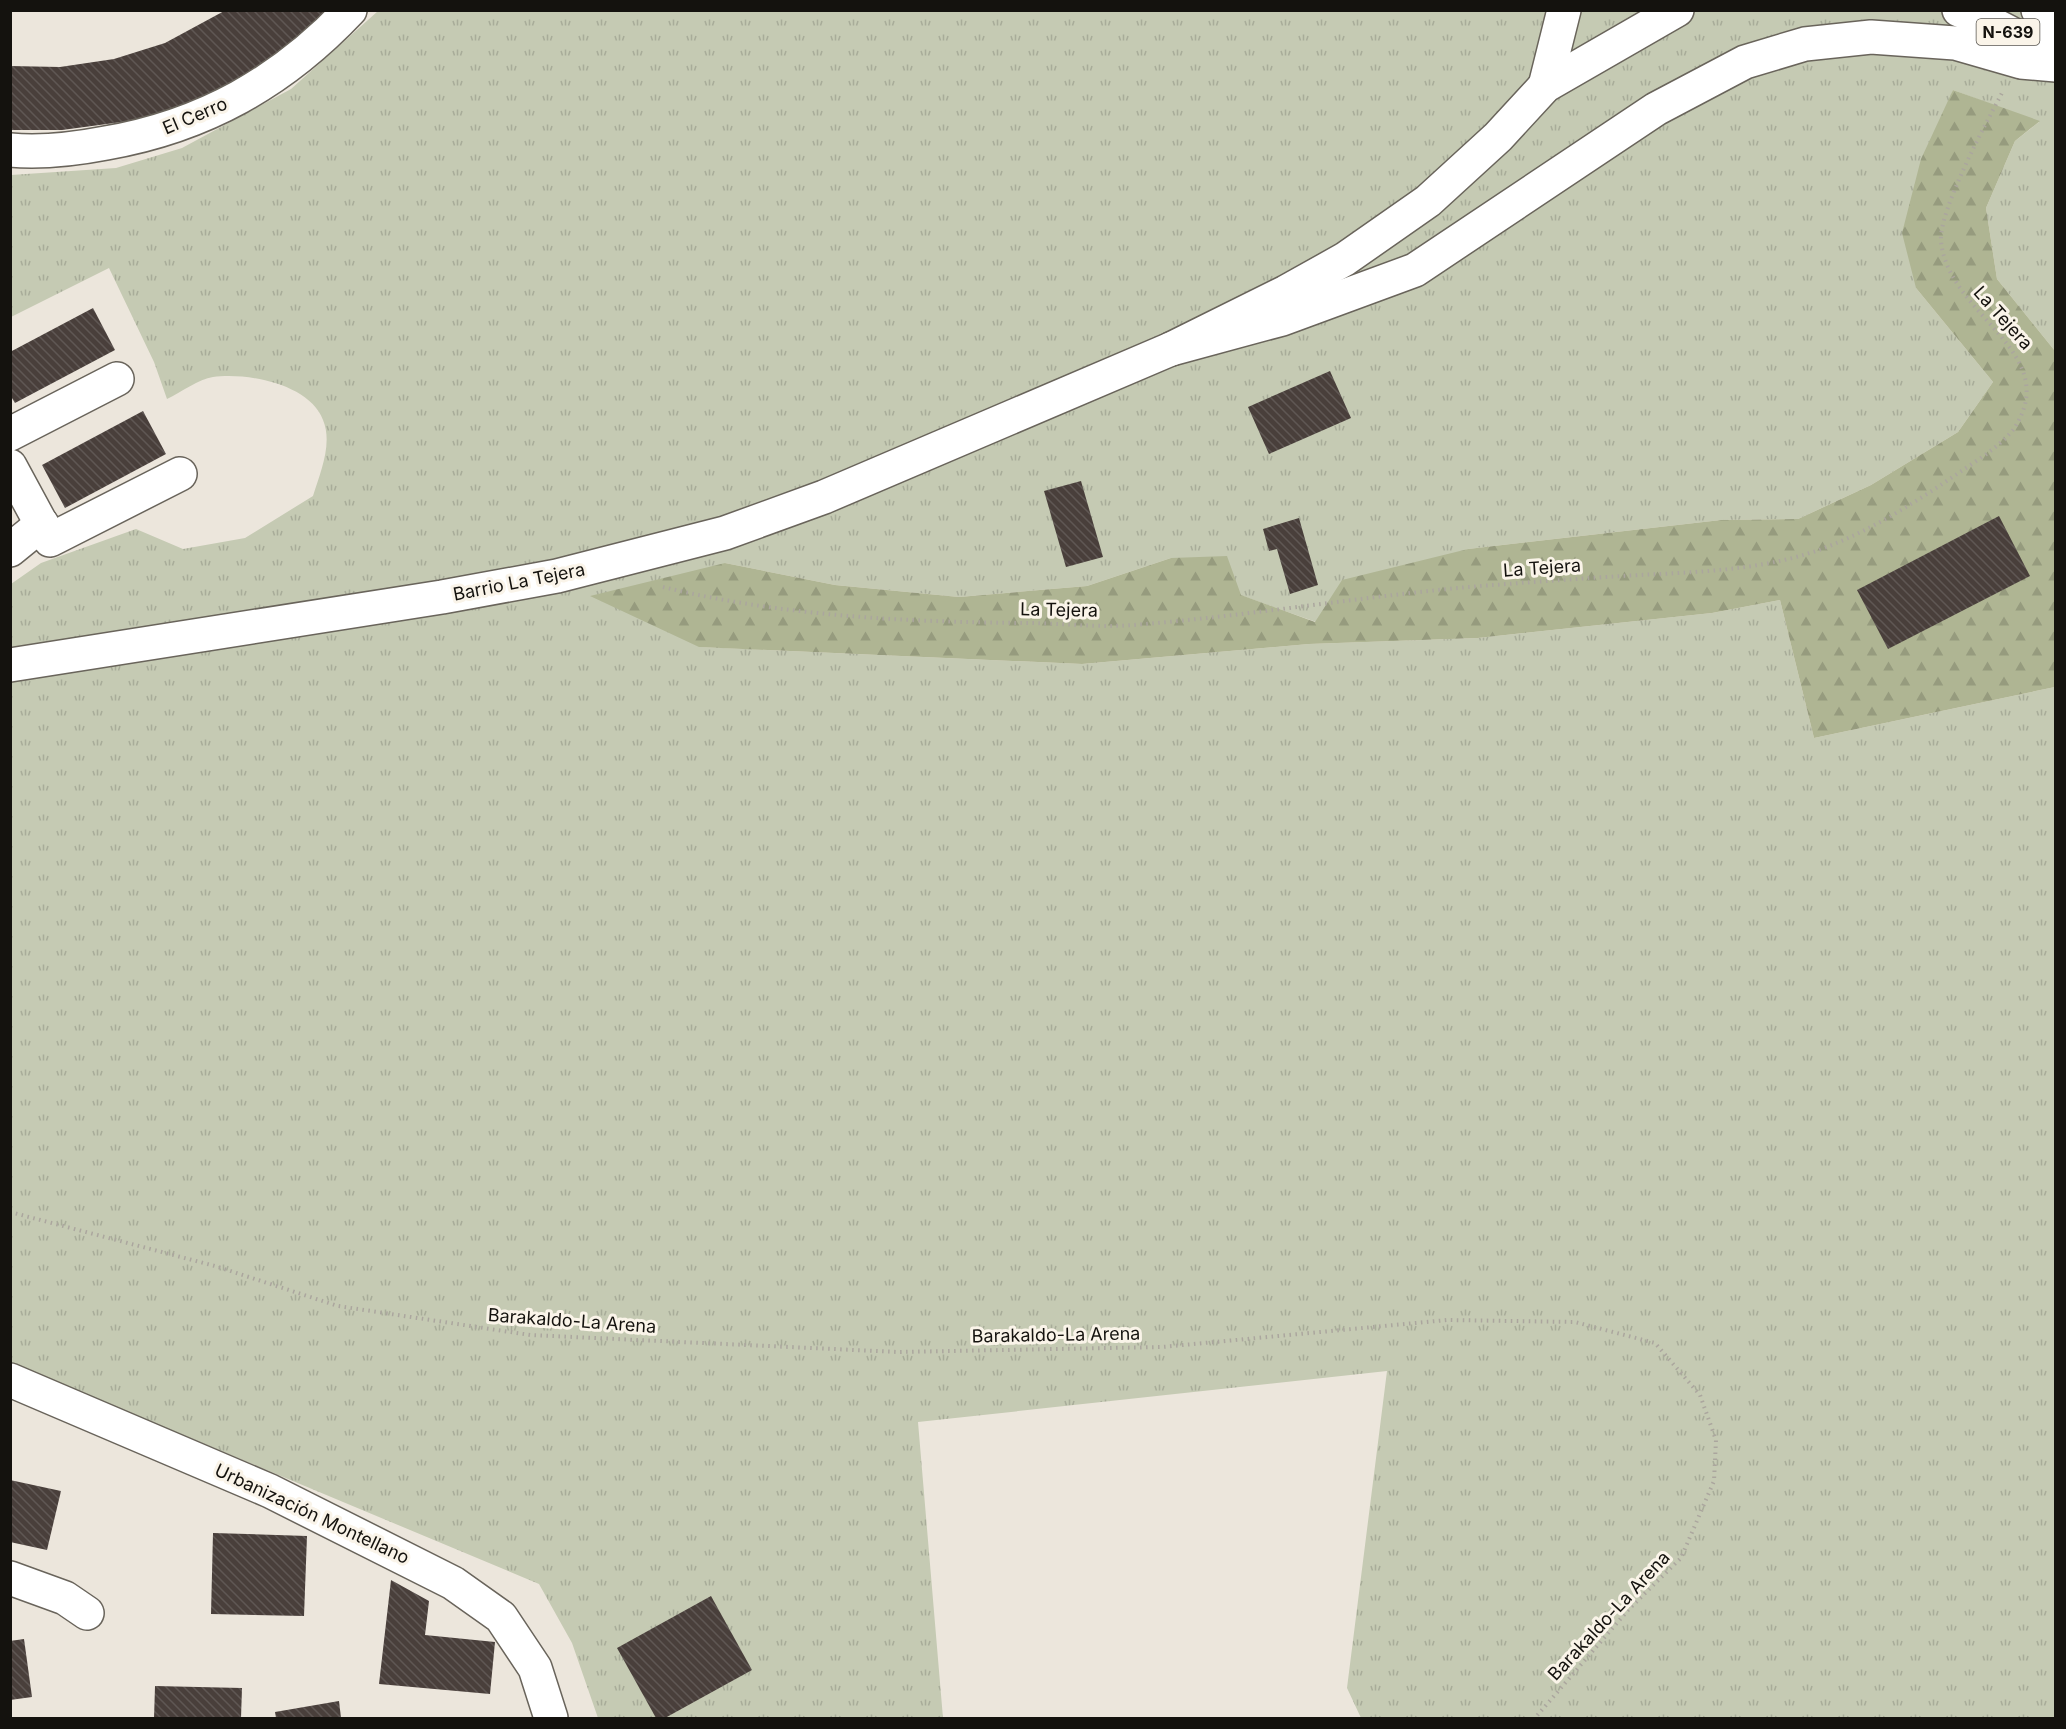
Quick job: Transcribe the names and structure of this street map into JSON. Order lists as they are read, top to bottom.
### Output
{
  "streets": {
    "main road": [
      "N-639",
      "El Cerro",
      "Barrio La Tejera",
      "Urbanización Montellano"
    ],
    "path": ["La Tejera", "Barakaldo-La Arena"]
  },
  "crossings": [
    ["La Tejera", "Barrio La Tejera"]
  ]
}
